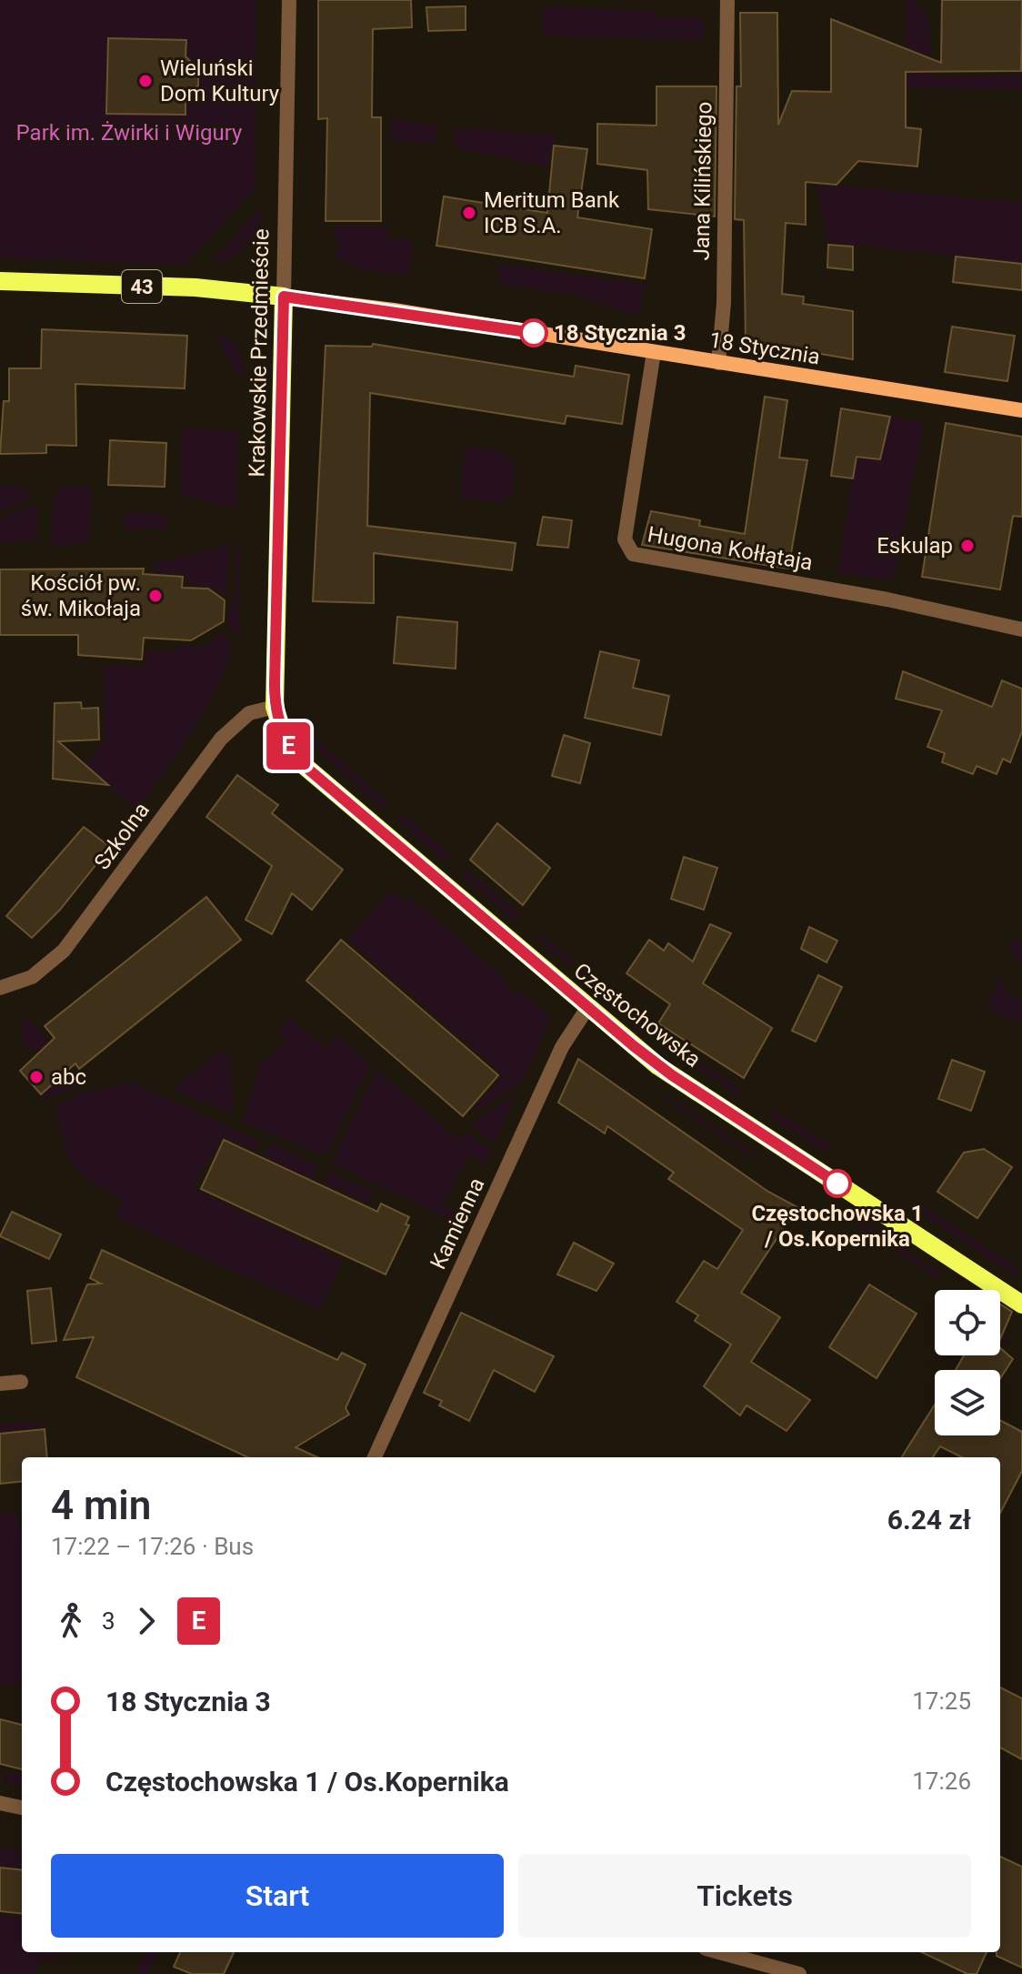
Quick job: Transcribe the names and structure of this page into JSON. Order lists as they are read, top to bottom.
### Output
{
  "streets": {
    "main road": [
      "43",
      "18 Stycznia",
      "Krakowskie Przedmieście",
      "Częstochowska"
    ],
    "street": [
      "Jana Kilińskiego",
      "Hugona Kołłątaja",
      "Szkolna",
      "Kamienna"
    ]
  },
  "crossings": [
    ["Jana Kilińskiego", "18 Stycznia"],
    ["43", "18 Stycznia"],
    ["43", "Krakowskie Przedmieście"],
    ["18 Stycznia", "Krakowskie Przedmieście"],
    ["18 Stycznia", "Hugona Kołłątaja"],
    ["Krakowskie Przedmieście", "Szkolna"],
    ["Krakowskie Przedmieście", "Częstochowska"],
    ["Szkolna", "Częstochowska"],
    ["Częstochowska", "Kamienna"]
  ],
  "parks": ["Park im. Żwirki i Wigury"],
  "places": [
    "Wieluński Dom Kultury",
    "Meritum Bank ICB S.A.",
    "18 Stycznia 3",
    "Eskulap",
    "Kościół pw. św. Mikołaja",
    "abc",
    "Częstochowska 1 / Os.Kopernika"
  ],
  "lines": ["bus line E"],
  "page": {
    "on_map": "E",
    "heading": ["4 min", "17:22 – 17:26 · Bus", "6.24 zł"],
    "legs": ["3", "E"],
    "list": [
      {
        "name": "18 Stycznia 3",
        "value": "17:25"
      },
      {
        "name": "Częstochowska 1 / Os.Kopernika",
        "value": "17:26"
      }
    ],
    "buttons": ["Start", "Tickets"]
  }
}
